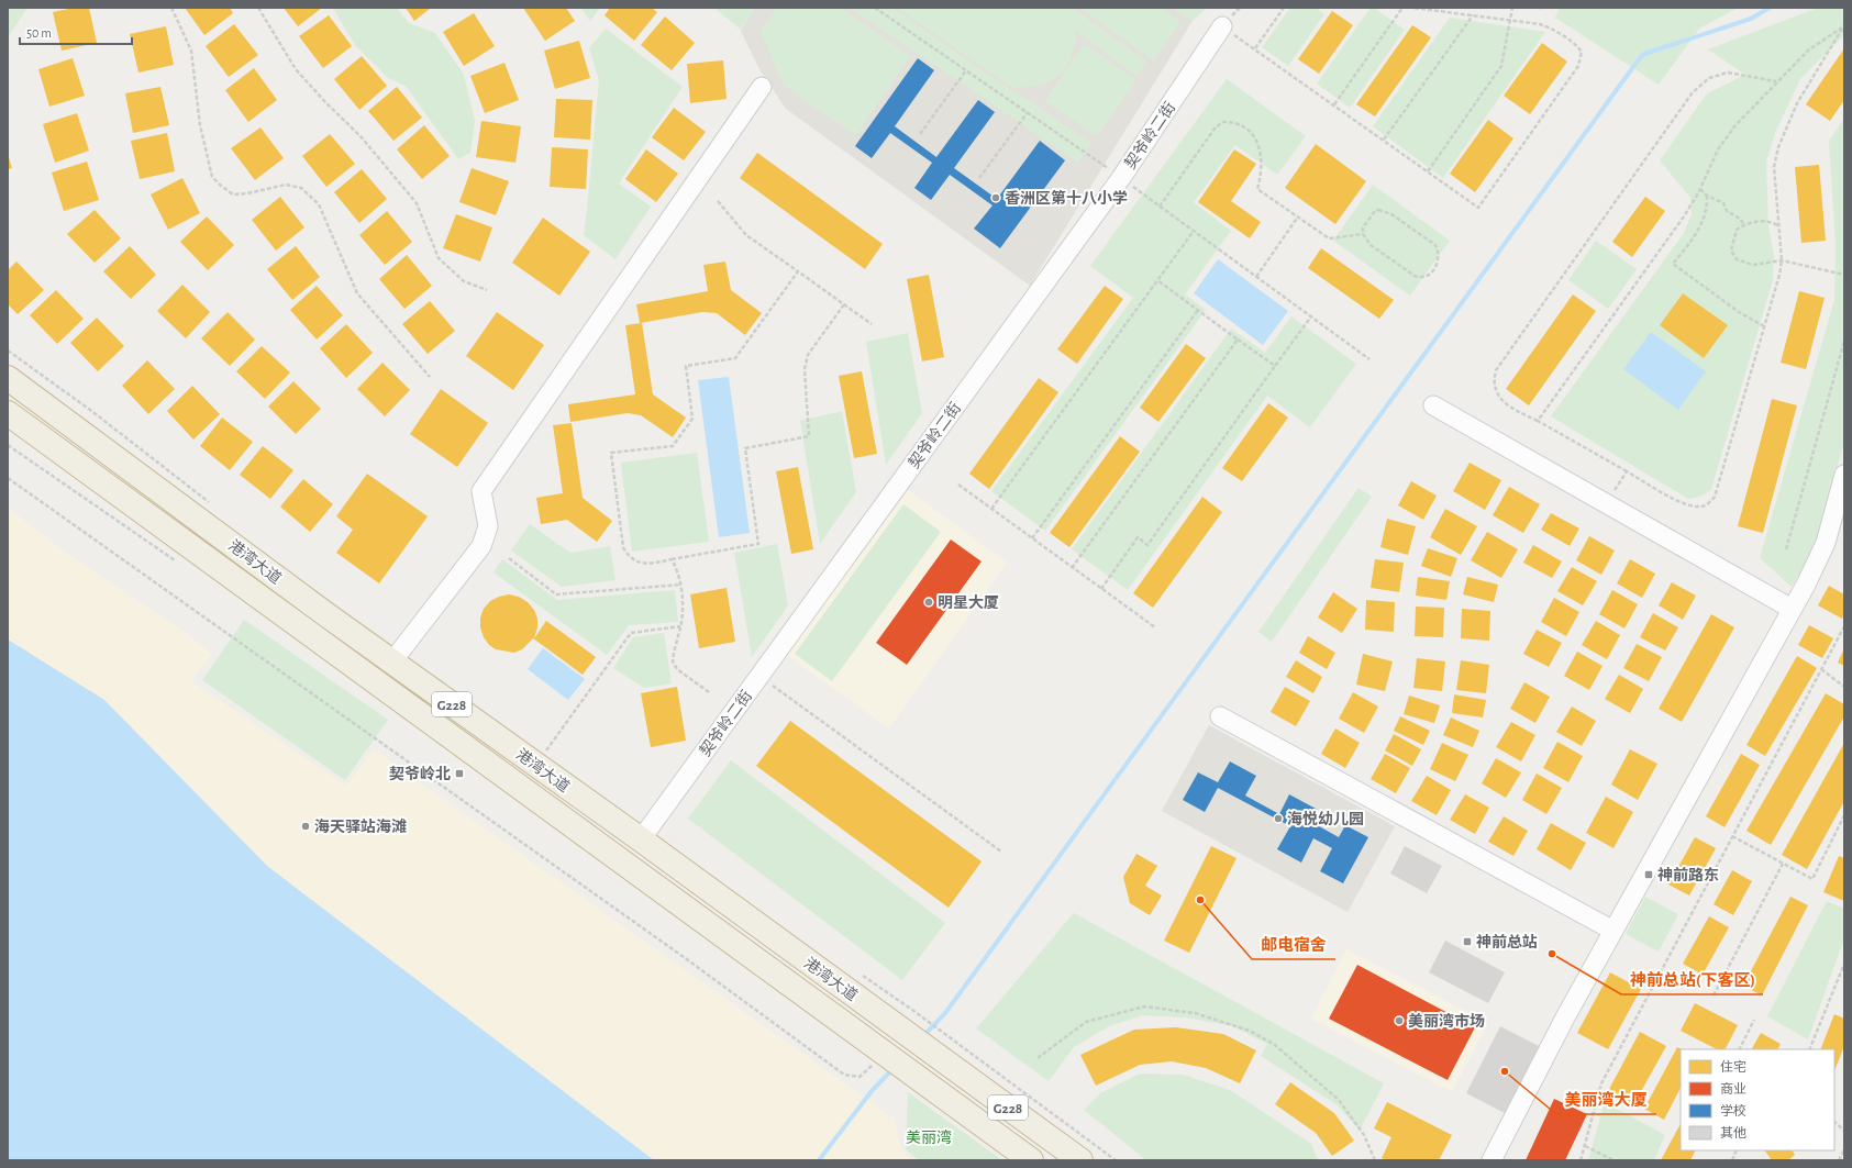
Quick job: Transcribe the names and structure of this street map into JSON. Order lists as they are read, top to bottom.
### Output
{
  "streets": {
    "highway": ["港湾大道", "G228"],
    "street": ["契爷岭二街"]
  },
  "crossings": [
    ["契爷岭二街", "港湾大道"]
  ],
  "parks": ["美丽湾"],
  "places": {
    "other": [
      "香洲区第十八小学",
      "明星大厦",
      "海悦幼儿园",
      "海天驿站海滩",
      "邮电宿舍",
      "神前总站(下客区)",
      "美丽湾市场",
      "美丽湾大厦"
    ],
    "transit": ["契爷岭北", "神前路东", "神前总站"]
  },
  "legend": [
    "住宅",
    "商业",
    "学校",
    "其他"
  ],
  "scale_bar": "50 m"
}
